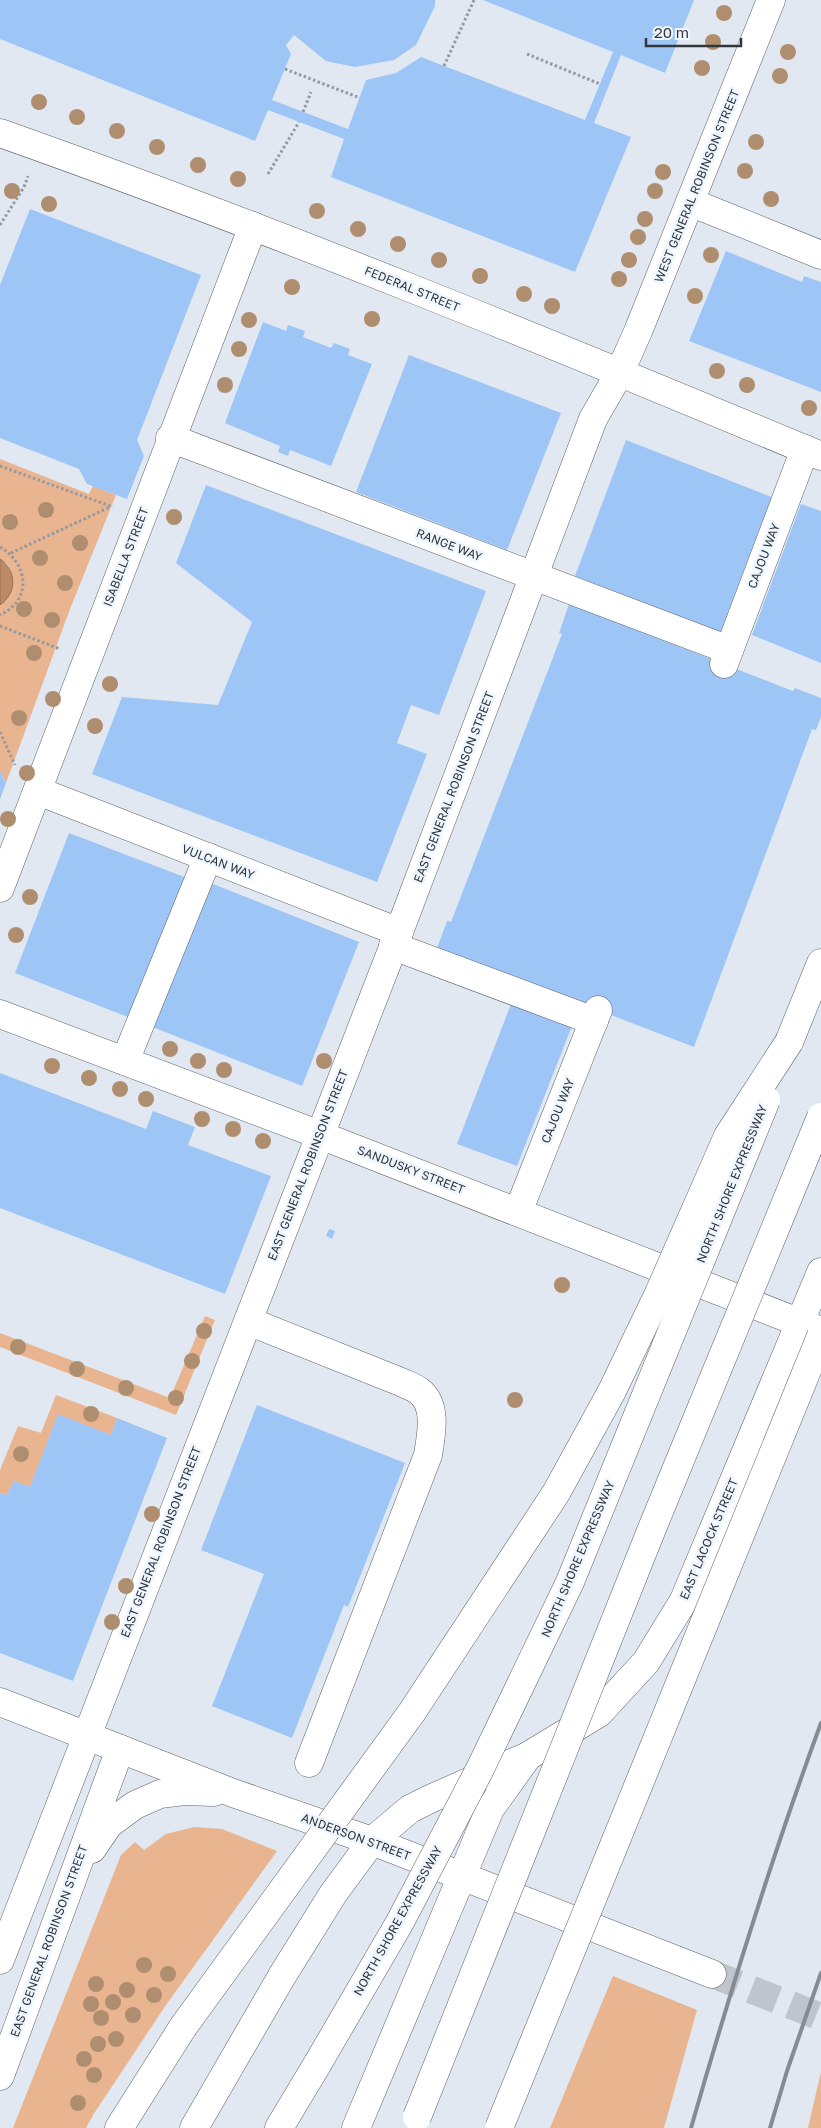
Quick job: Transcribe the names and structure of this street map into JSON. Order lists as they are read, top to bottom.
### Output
{
  "streets": {
    "main road": [
      "WEST GENERAL ROBINSON STREET",
      "FEDERAL STREET",
      "RANGE WAY",
      "CAJOU WAY",
      "ISABELLA STREET",
      "EAST GENERAL ROBINSON STREET",
      "VULCAN WAY",
      "SANDUSKY STREET",
      "NORTH SHORE EXPRESSWAY",
      "EAST LACOCK STREET",
      "ANDERSON STREET"
    ]
  },
  "crossings": [
    ["WEST GENERAL ROBINSON STREET", "FEDERAL STREET"],
    ["WEST GENERAL ROBINSON STREET", "EAST GENERAL ROBINSON STREET"],
    ["FEDERAL STREET", "CAJOU WAY"],
    ["FEDERAL STREET", "ISABELLA STREET"],
    ["FEDERAL STREET", "EAST GENERAL ROBINSON STREET"],
    ["RANGE WAY", "CAJOU WAY"],
    ["RANGE WAY", "ISABELLA STREET"],
    ["RANGE WAY", "EAST GENERAL ROBINSON STREET"],
    ["CAJOU WAY", "VULCAN WAY"],
    ["CAJOU WAY", "SANDUSKY STREET"],
    ["ISABELLA STREET", "VULCAN WAY"],
    ["EAST GENERAL ROBINSON STREET", "VULCAN WAY"],
    ["EAST GENERAL ROBINSON STREET", "SANDUSKY STREET"],
    ["EAST GENERAL ROBINSON STREET", "ANDERSON STREET"],
    ["SANDUSKY STREET", "EAST LACOCK STREET"],
    ["EAST LACOCK STREET", "ANDERSON STREET"]
  ],
  "scale_bar": "20 m"
}
